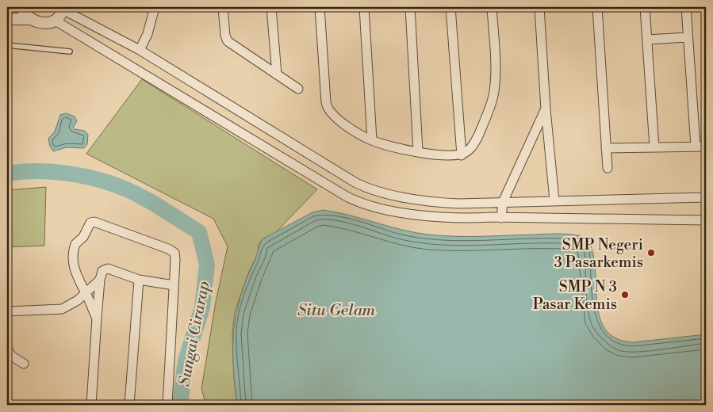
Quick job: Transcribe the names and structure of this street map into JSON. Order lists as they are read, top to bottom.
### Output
{
  "water": ["Situ Gelam", "Sungai Cirarap"],
  "places": ["SMP Negeri 3 Pasarkemis", "SMP N 3 Pasar Kemis"]
}
